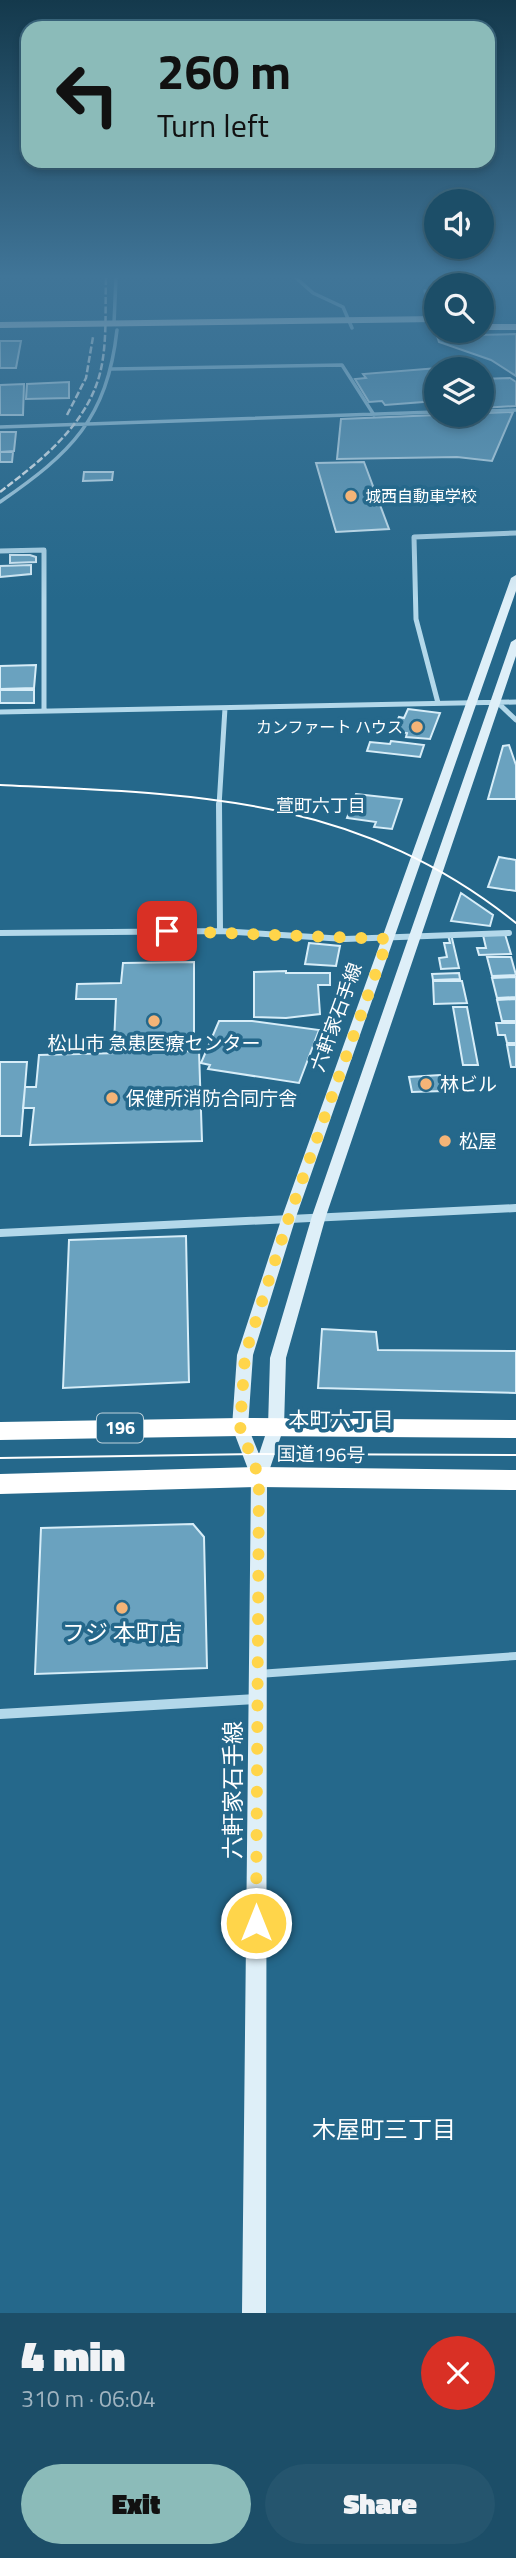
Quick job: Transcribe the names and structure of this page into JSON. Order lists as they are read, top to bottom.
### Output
{
  "streets": {
    "highway": ["196", "国道196号"],
    "main road": ["六軒家石手線"]
  },
  "crossings": [
    ["六軒家石手線", "国道196号"]
  ],
  "districts": ["萱町六丁目", "本町六丁目", "木屋町三丁目"],
  "places": [
    "城西自動車学校",
    "カンファート ハウス",
    "松山市 急患医療センター",
    "林ビル",
    "保健所消防合同庁舎",
    "松屋",
    "フジ 本町店"
  ],
  "page": {
    "turn": ["260 m", "Turn left"],
    "heading": ["4 min", "310 m · 06:04"],
    "buttons": ["Exit", "Share"]
  }
}
